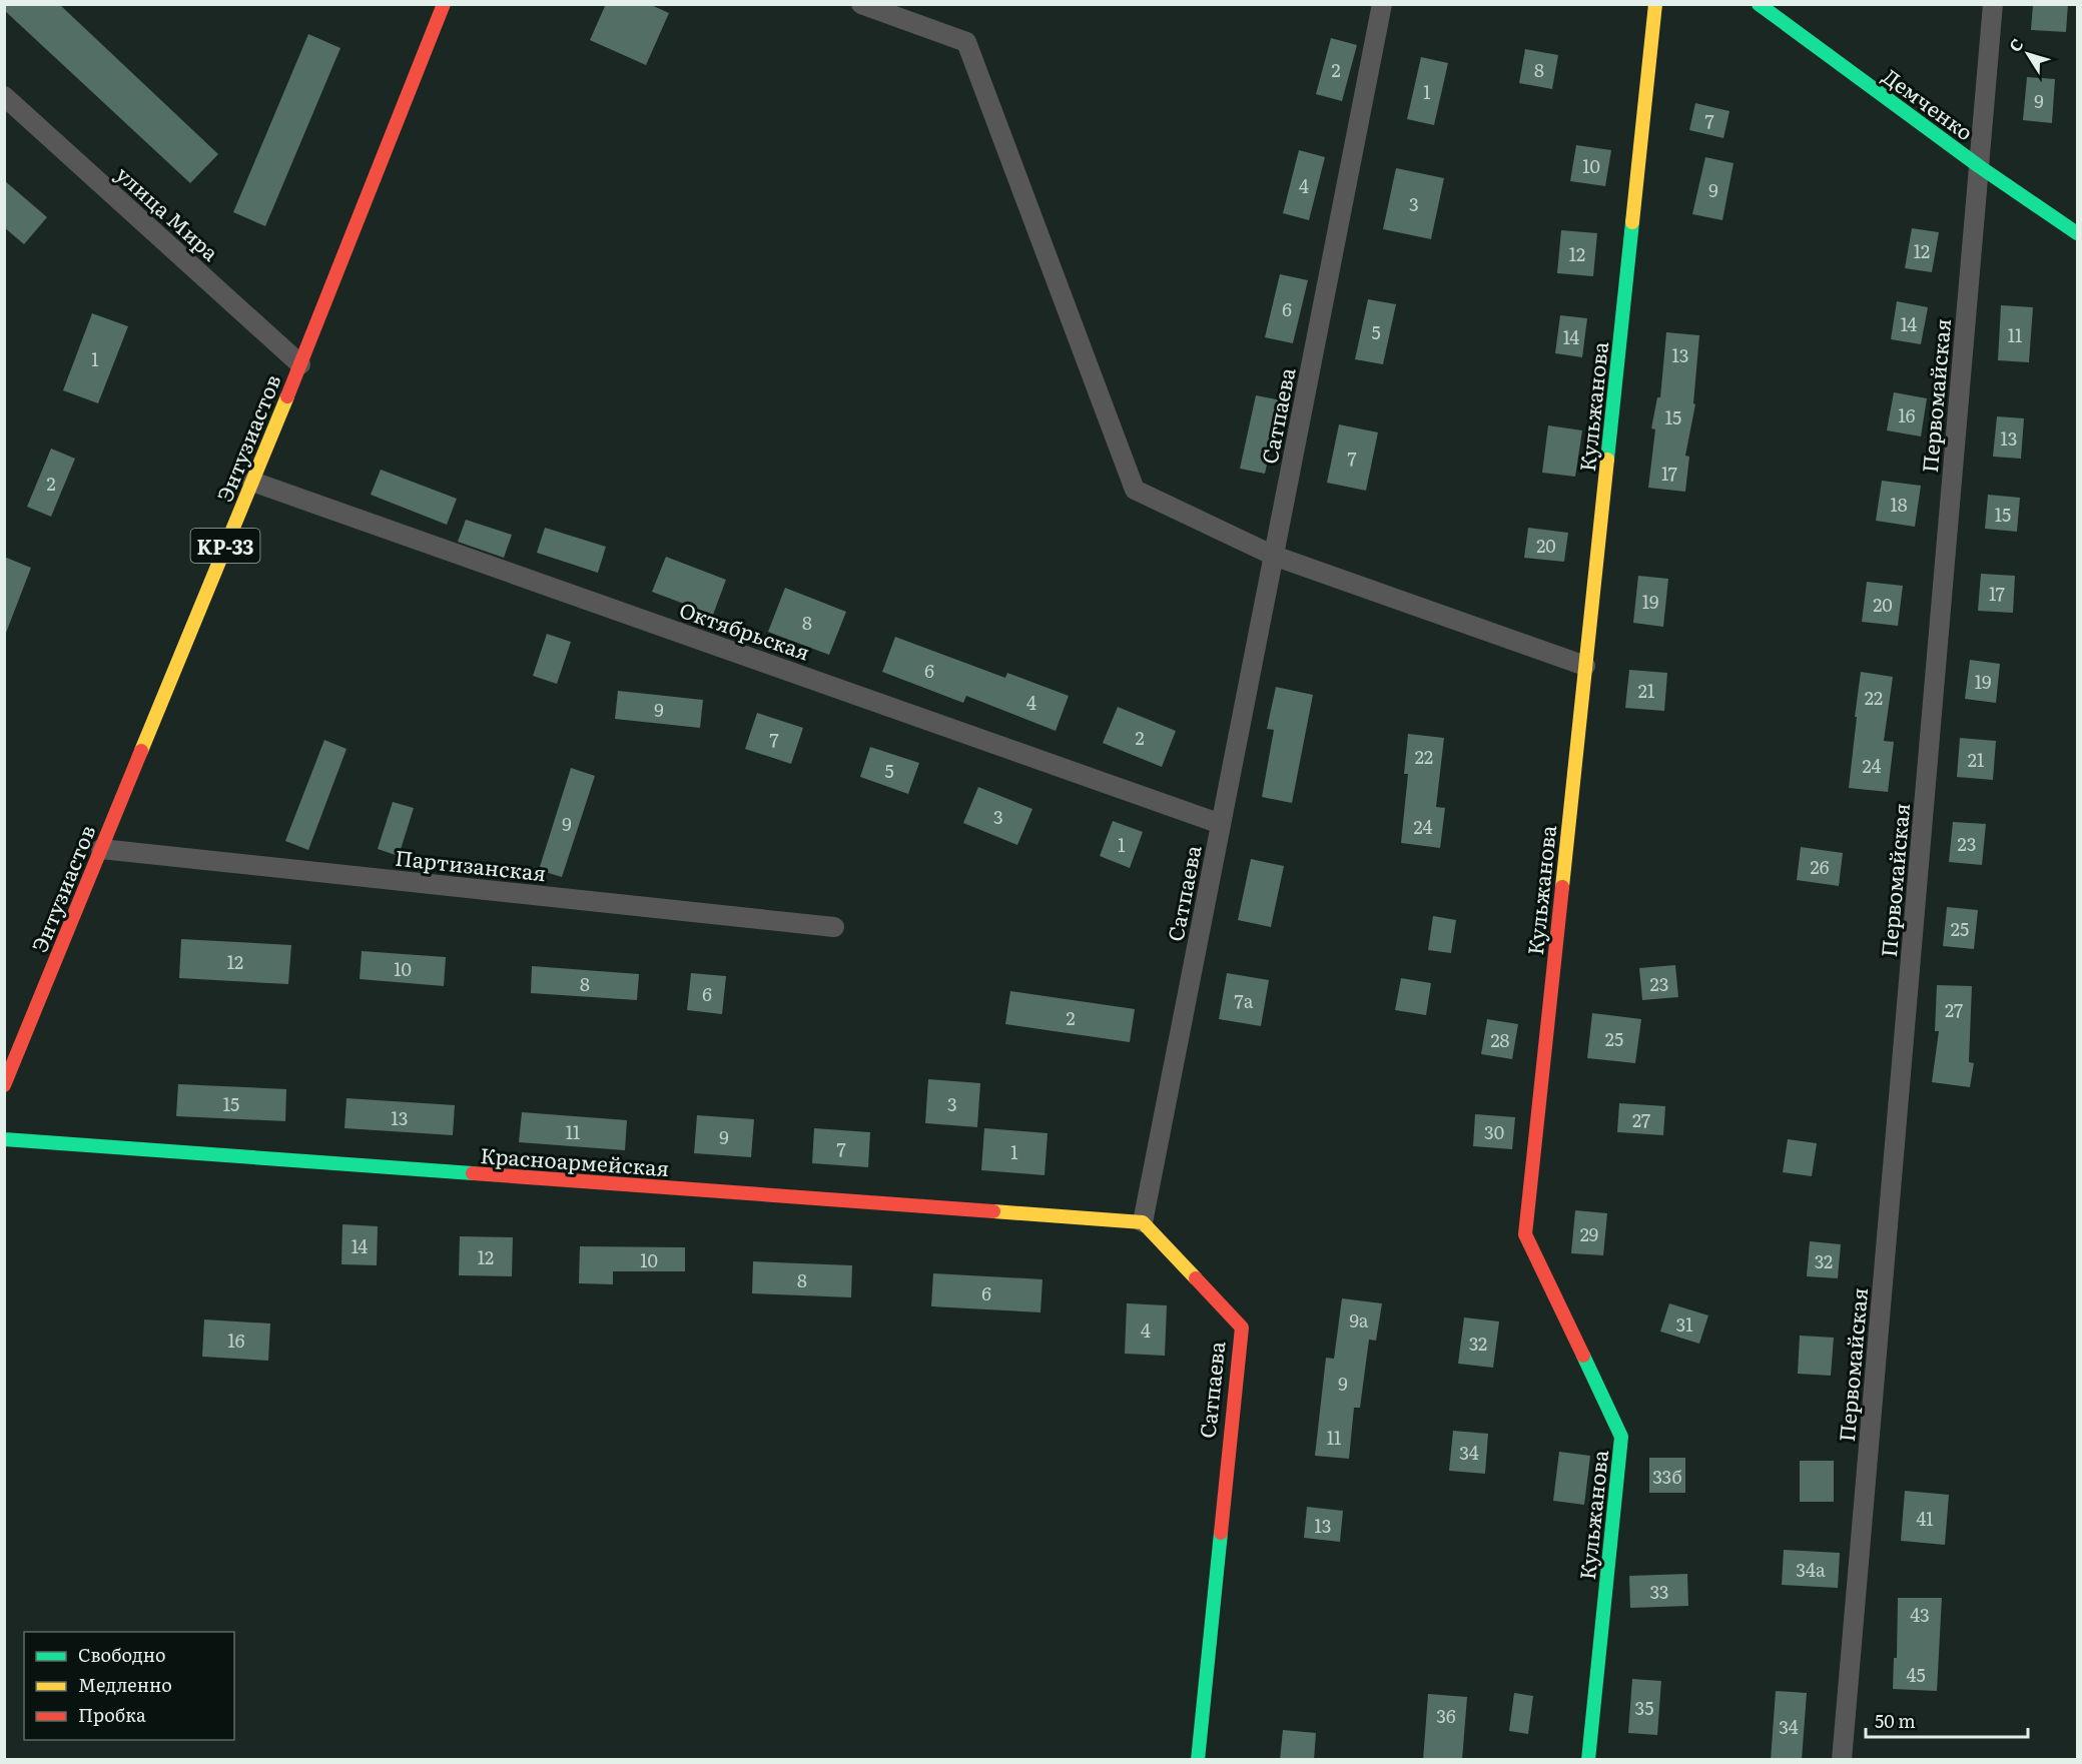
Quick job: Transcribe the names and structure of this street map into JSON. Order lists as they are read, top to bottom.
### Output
{
  "streets": {
    "street": [
      "Демченко",
      "улица Мира",
      "Первомайская",
      "Кульжанова",
      "Сатпаева",
      "Энтузиастов",
      "KP-33",
      "Октябрьская",
      "Партизанская",
      "Красноармейская"
    ]
  },
  "crossings": [
    ["Демченко", "Первомайская"],
    ["улица Мира", "Энтузиастов"],
    ["Сатпаева", "Октябрьская"],
    ["Сатпаева", "Красноармейская"],
    ["Энтузиастов", "Октябрьская"],
    ["Энтузиастов", "Партизанская"]
  ],
  "house_numbers": [
    "2",
    "8",
    "1",
    "9",
    "7",
    "10",
    "4",
    "9",
    "3",
    "12",
    "12",
    "6",
    "14",
    "5",
    "11",
    "14",
    "13",
    "1",
    "16",
    "15",
    "13",
    "7",
    "17",
    "2",
    "18",
    "15",
    "20",
    "17",
    "19",
    "20",
    "8",
    "6",
    "19",
    "21",
    "22",
    "4",
    "9",
    "2",
    "7",
    "22",
    "21",
    "24",
    "5",
    "3",
    "9",
    "24",
    "23",
    "1",
    "26",
    "25",
    "12",
    "10",
    "8",
    "23",
    "6",
    "7а",
    "27",
    "2",
    "25",
    "28",
    "15",
    "3",
    "13",
    "27",
    "11",
    "30",
    "9",
    "7",
    "1",
    "29",
    "14",
    "12",
    "10",
    "32",
    "8",
    "6",
    "9а",
    "31",
    "4",
    "16",
    "32",
    "9",
    "11",
    "34",
    "33б",
    "41",
    "13",
    "34а",
    "33",
    "43",
    "45",
    "35",
    "36",
    "34"
  ],
  "legend": ["Свободно", "Медленно", "Пробка"],
  "scale_bar": "50 m",
  "north": "top left"
}
